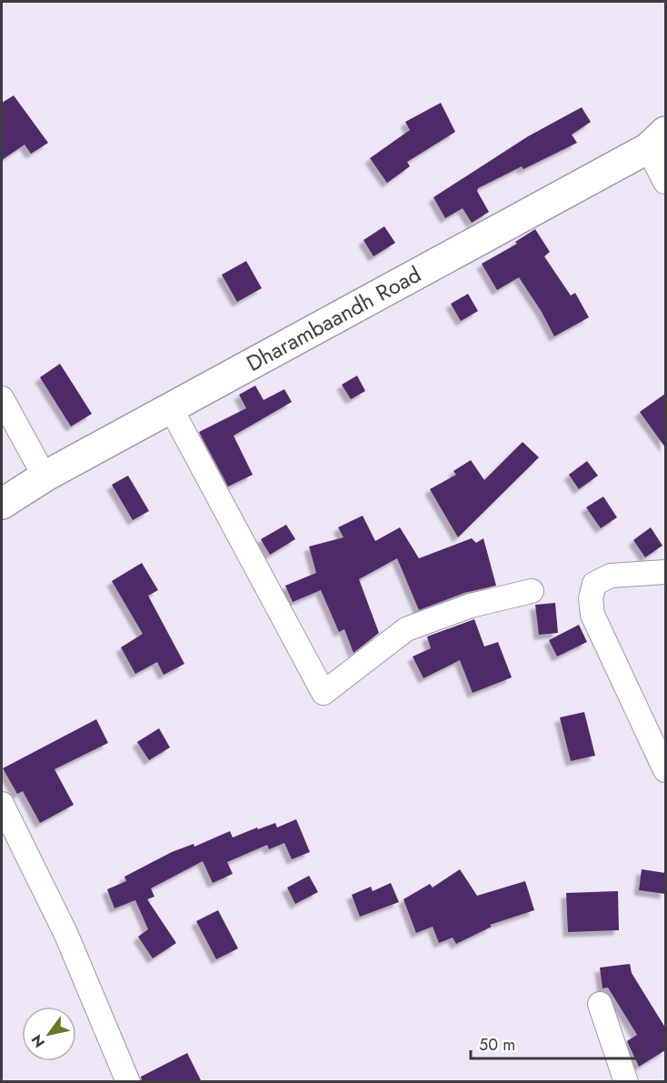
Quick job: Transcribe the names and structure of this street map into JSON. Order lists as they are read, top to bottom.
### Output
{
  "streets": {
    "main road": ["Dharambaandh Road"]
  },
  "scale_bar": "50 m",
  "north": "bottom left"
}
